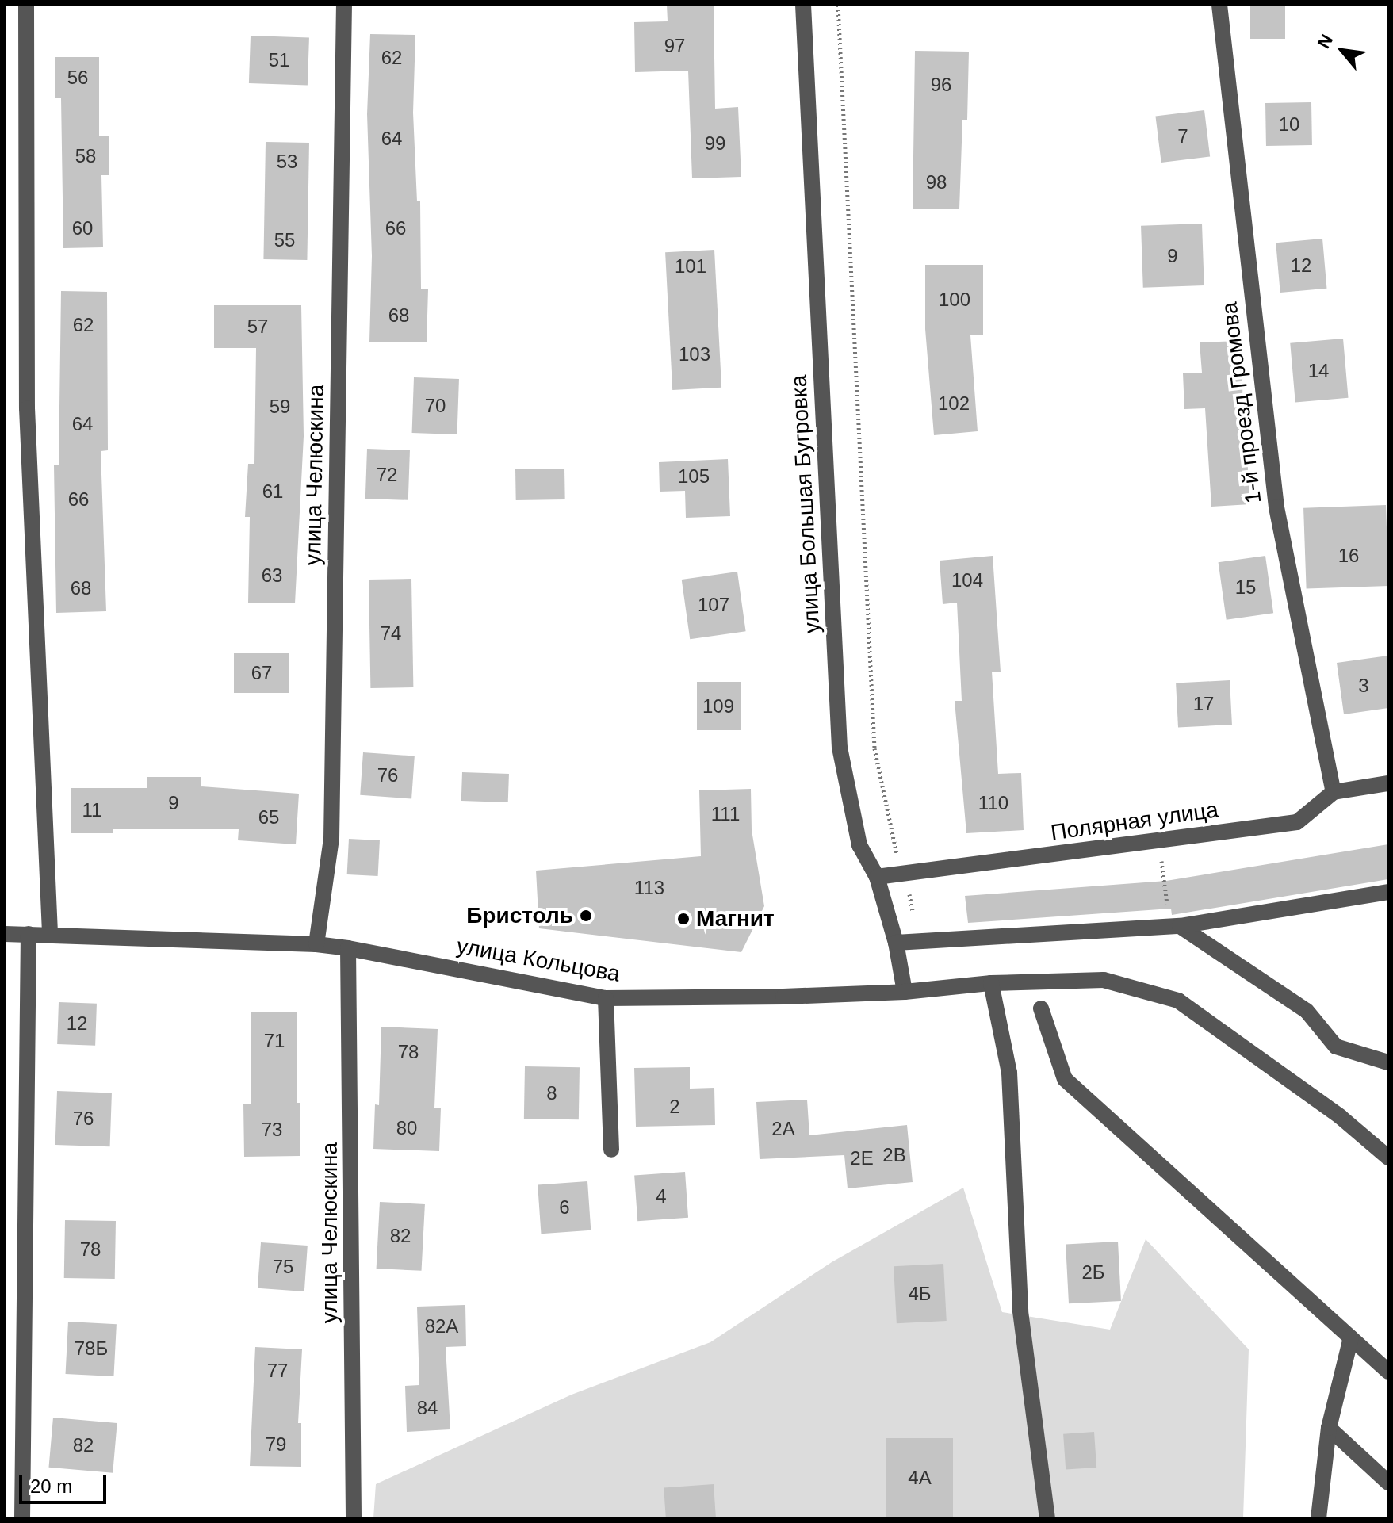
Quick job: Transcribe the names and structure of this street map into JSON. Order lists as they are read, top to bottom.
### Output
{
  "streets": {
    "street": [
      "1-й проезд Громова",
      "улица Челюскина",
      "улица Большая Бугровка",
      "Полярная улица",
      "улица Кольцова"
    ]
  },
  "crossings": [
    ["1-й проезд Громова", "Полярная улица"],
    ["улица Челюскина", "улица Кольцова"],
    ["улица Большая Бугровка", "Полярная улица"],
    ["улица Большая Бугровка", "улица Кольцова"]
  ],
  "places": ["Бристоль", "Магнит"],
  "house_numbers": [
    "97",
    "62",
    "51",
    "56",
    "96",
    "10",
    "7",
    "64",
    "99",
    "58",
    "53",
    "98",
    "60",
    "66",
    "55",
    "9",
    "12",
    "101",
    "100",
    "68",
    "62",
    "57",
    "103",
    "14",
    "102",
    "70",
    "59",
    "64",
    "72",
    "105",
    "61",
    "66",
    "16",
    "63",
    "104",
    "15",
    "68",
    "107",
    "74",
    "67",
    "3",
    "17",
    "109",
    "76",
    "9",
    "110",
    "11",
    "111",
    "65",
    "113",
    "12",
    "71",
    "78",
    "8",
    "2",
    "76",
    "80",
    "2А",
    "73",
    "2В",
    "2Е",
    "4",
    "6",
    "82",
    "78",
    "75",
    "2Б",
    "4Б",
    "82А",
    "78Б",
    "77",
    "84",
    "79",
    "82",
    "4А"
  ],
  "scale_bar": "20 m",
  "north": "top left"
}
